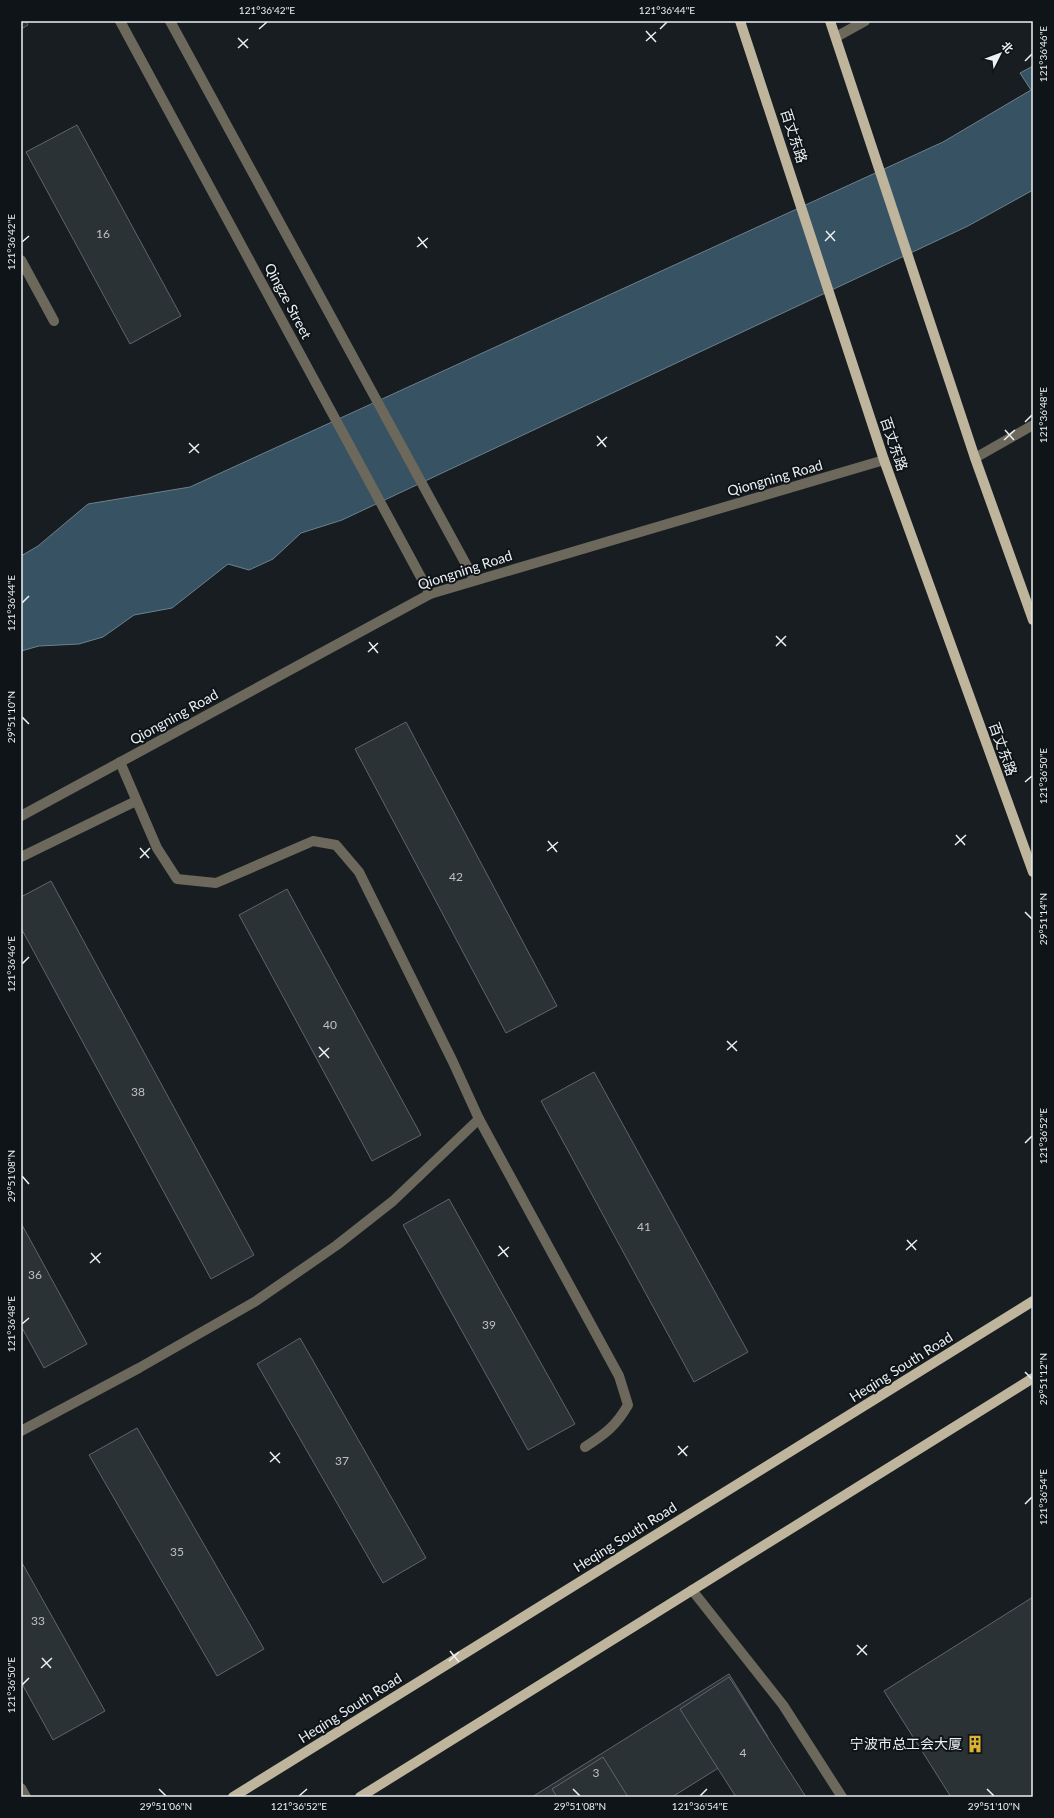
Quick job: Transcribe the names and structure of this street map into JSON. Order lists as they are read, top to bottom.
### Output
{
  "streets": {
    "main road": ["百丈东路", "Heqing South Road"],
    "street": ["Qingze Street", "Qiongning Road"]
  },
  "crossings": [
    ["百丈东路", "Qiongning Road"],
    ["Qingze Street", "Qiongning Road"]
  ],
  "places": {
    "building": ["宁波市总工会大厦"]
  },
  "house_numbers": [
    "16",
    "42",
    "40",
    "38",
    "41",
    "36",
    "39",
    "37",
    "35",
    "33",
    "4",
    "3"
  ],
  "north": "top right",
  "coordinates": [
    "121°36'42\"E",
    "121°36'44\"E",
    "121°36'46\"E",
    "121°36'48\"E",
    "29°51'10\"N",
    "121°36'50\"E",
    "29°51'14\"N",
    "121°36'52\"E",
    "29°51'08\"N",
    "29°51'12\"N",
    "121°36'54\"E",
    "29°51'06\"N"
  ]
}
